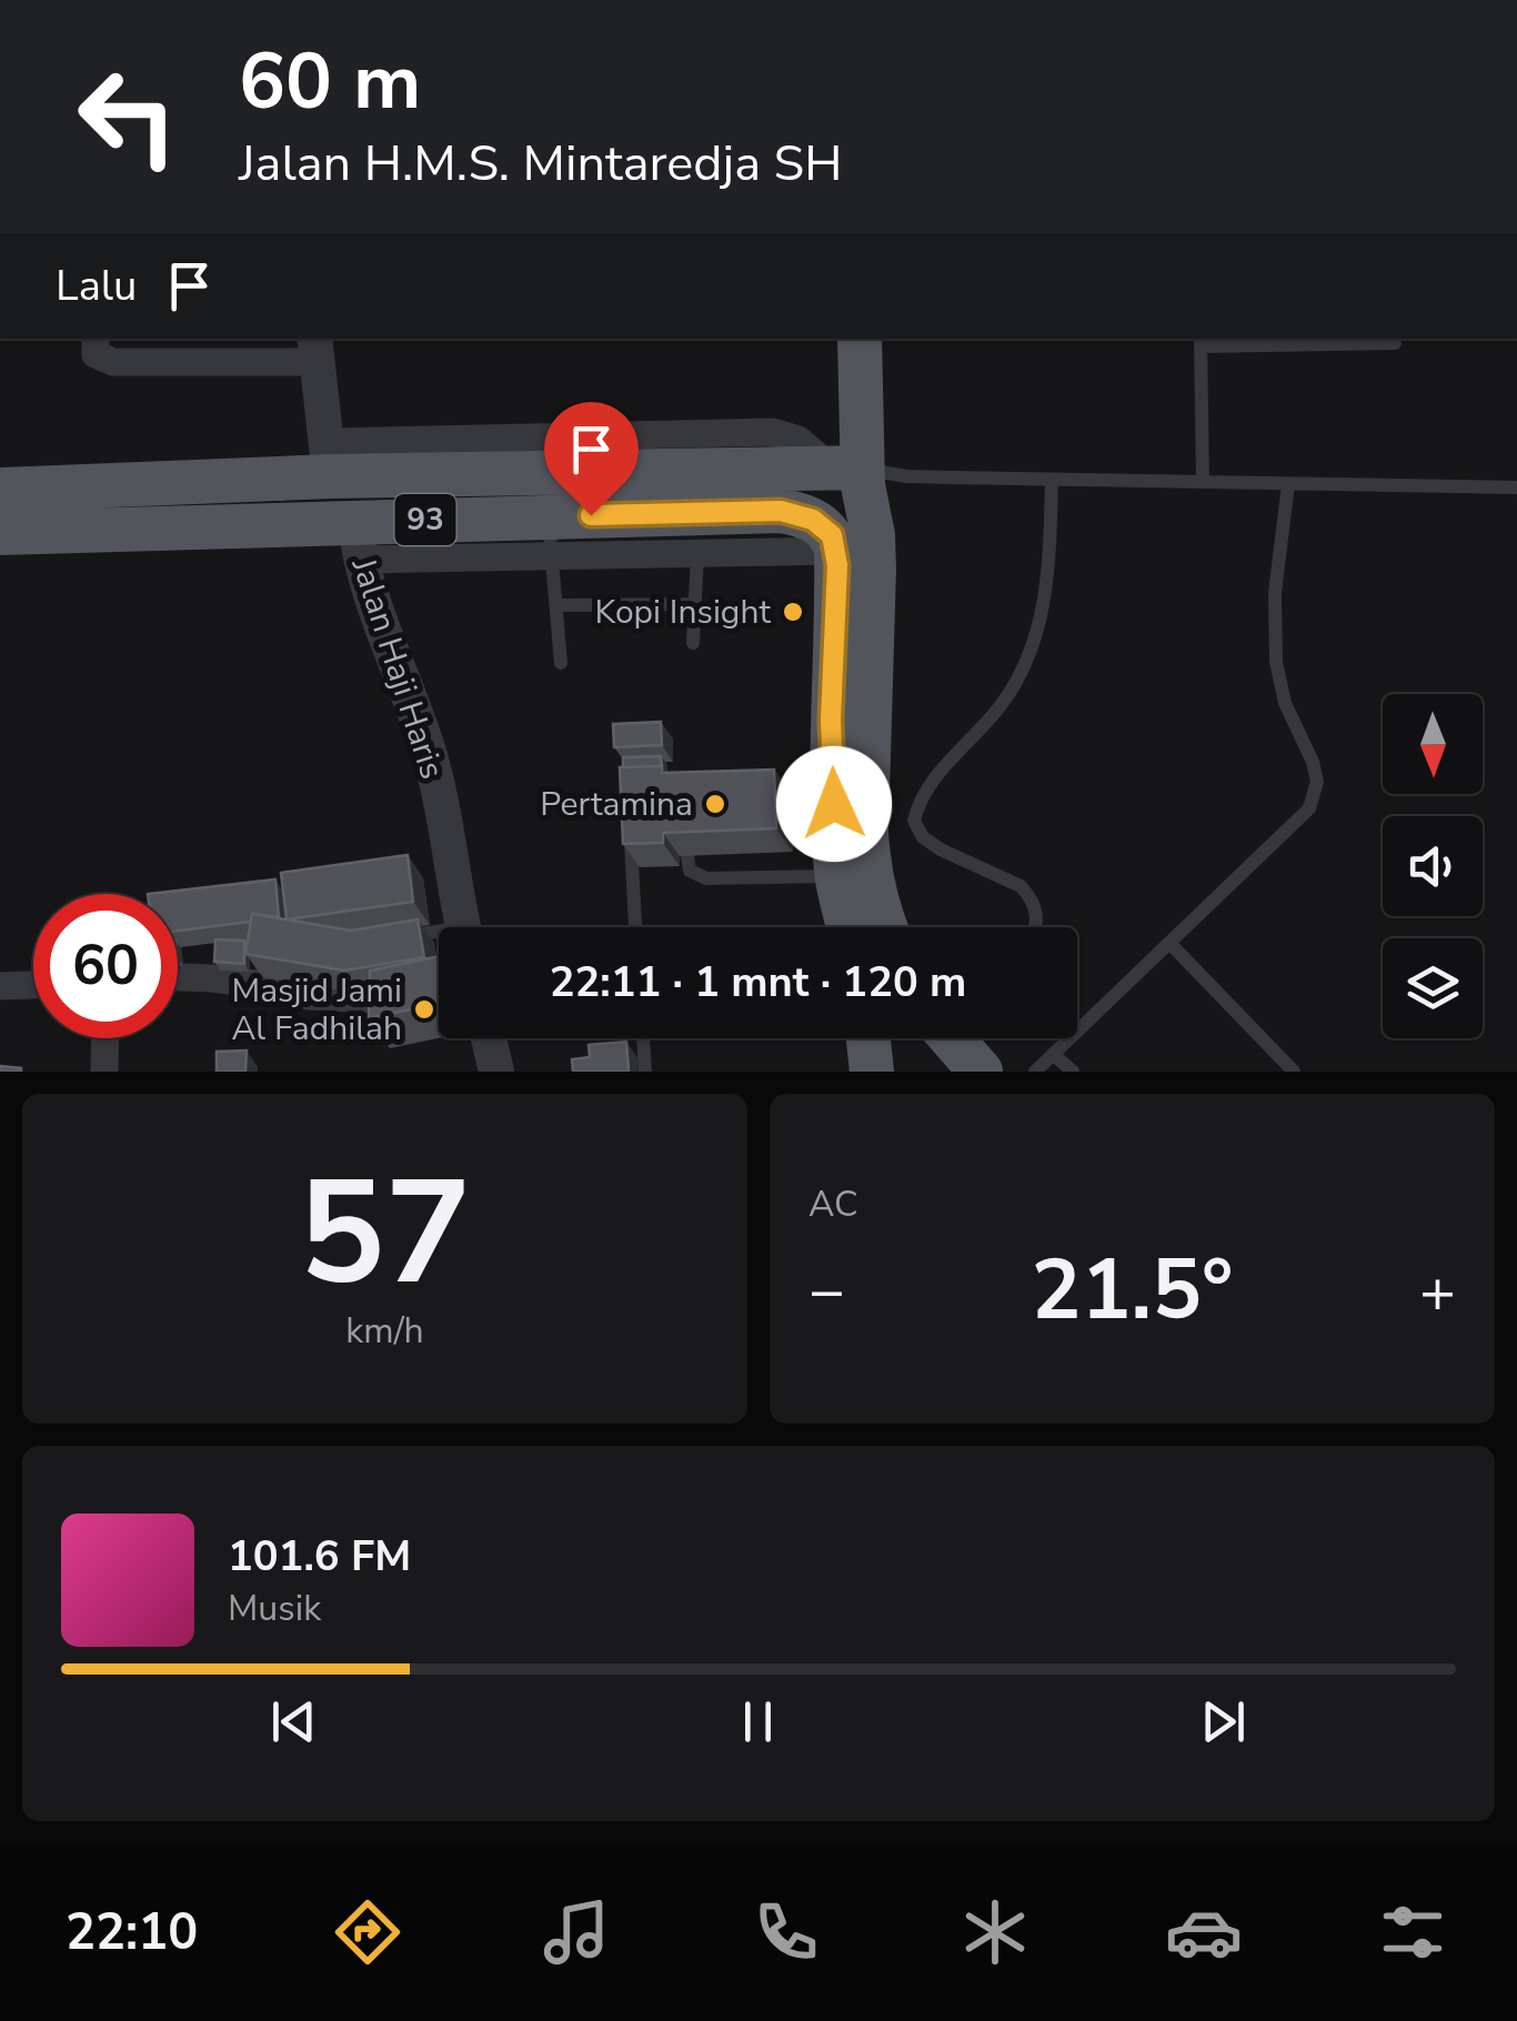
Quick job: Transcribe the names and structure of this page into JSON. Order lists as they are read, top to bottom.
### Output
{
  "streets": {
    "main road": ["93"],
    "street": ["Jalan Haji Haris"]
  },
  "crossings": [
    ["93", "Jalan Haji Haris"]
  ],
  "places": ["Kopi Insight", "Pertamina", "Masjid Jami Al Fadhilah"],
  "north": "bottom",
  "page": {
    "turn": ["60 m", "Jalan H.M.S. Mintaredja SH"],
    "then": "Lalu",
    "limit": "60",
    "trip": "22:11 · 1 mnt · 120 m",
    "tile": [
      ["57", "km/h"],
      "AC"
    ],
    "heat": ["−", "21.5°", "+"],
    "song": ["101.6 FM", "Musik"],
    "tabs": "22:10"
  }
}
